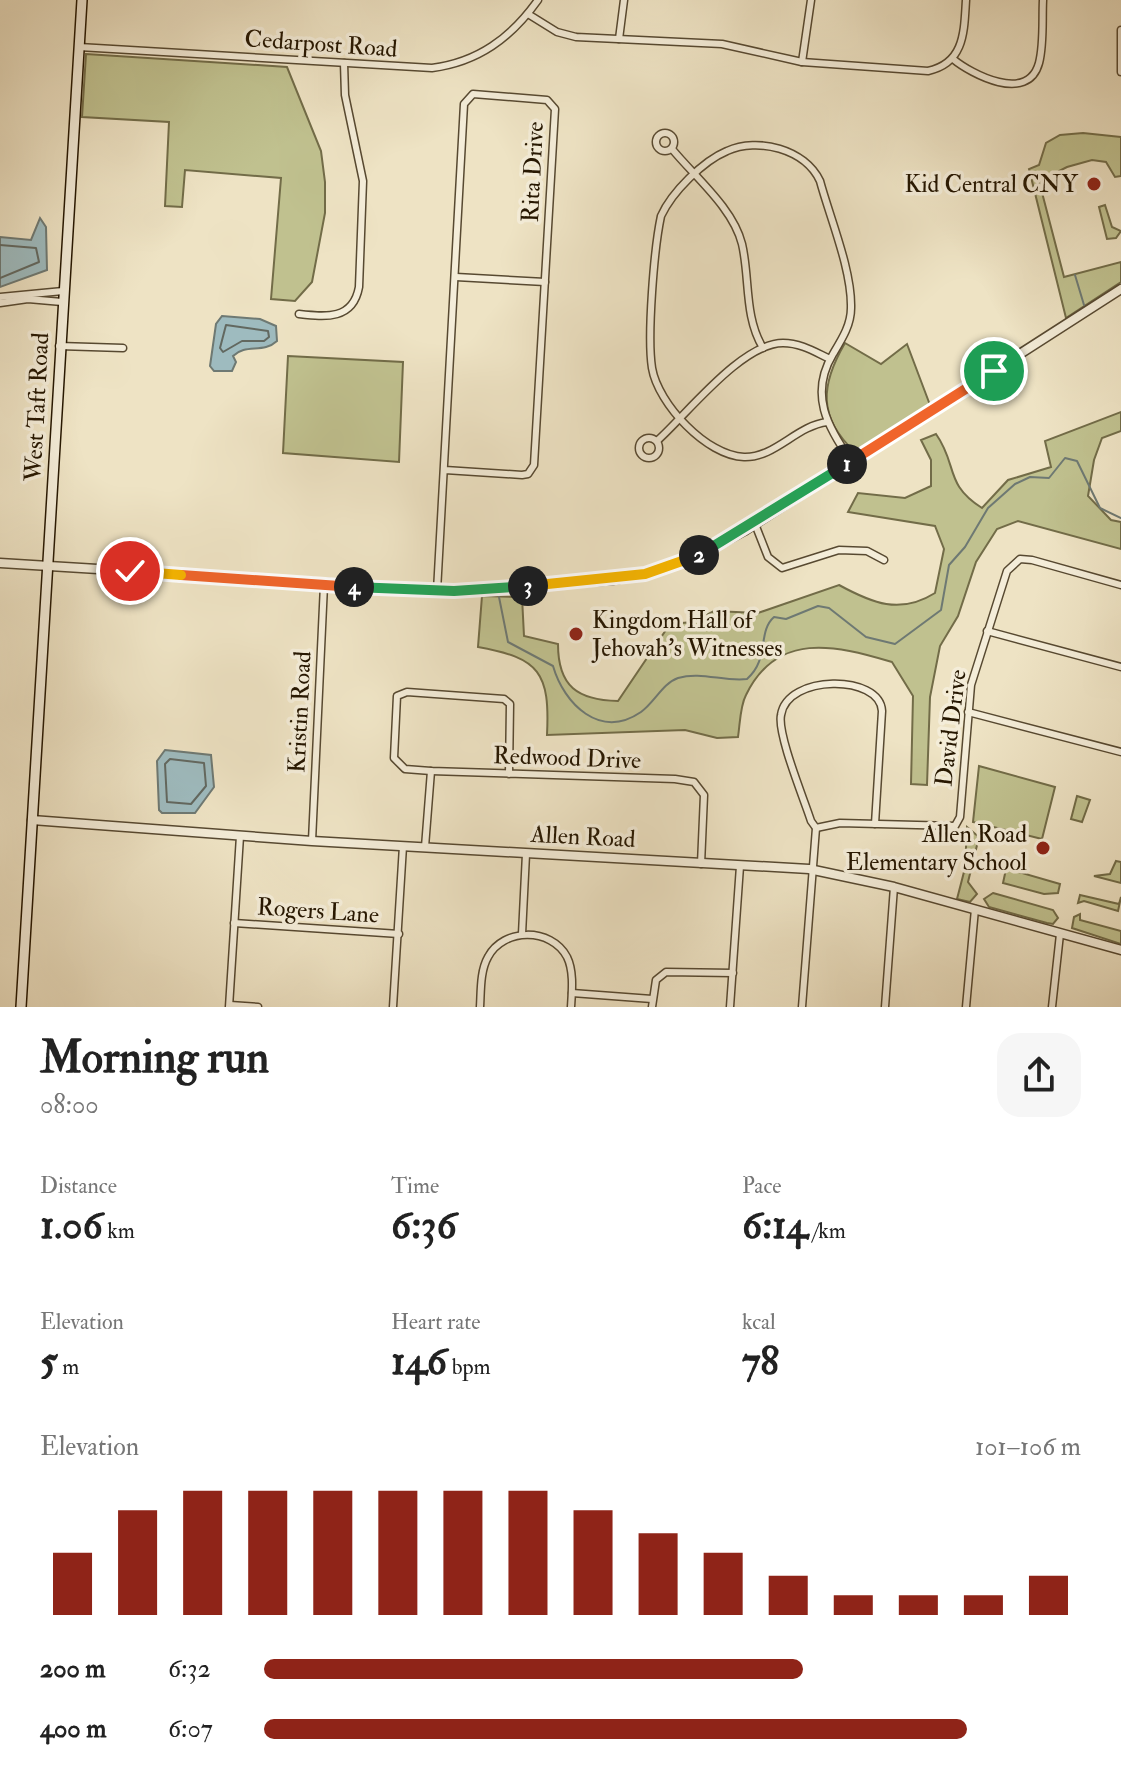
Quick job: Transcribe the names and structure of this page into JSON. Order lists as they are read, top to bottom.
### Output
{
  "streets": {
    "main road": ["West Taft Road"],
    "street": [
      "Cedarpost Road",
      "Rita Drive",
      "Kristin Road",
      "David Drive",
      "Redwood Drive",
      "Allen Road",
      "Rogers Lane"
    ]
  },
  "crossings": [
    ["Cedarpost Road", "West Taft Road"],
    ["West Taft Road", "Allen Road"],
    ["Kristin Road", "Allen Road"],
    ["Redwood Drive", "Allen Road"]
  ],
  "places": ["Kid Central CNY", "Kingdom Hall of Jehovah’s Witnesses", "Allen Road Elementary School"],
  "page": {
    "pins": [
      "1",
      "2",
      "3",
      "4"
    ],
    "heading": ["Morning run", "08:00"],
    "stats": [
      ["Distance", "1.06 km"],
      ["Time", "6:36"],
      ["Pace", "6:14 /km"],
      ["Elevation", "5 m"],
      ["Heart rate", "146 bpm"],
      ["kcal", "78"]
    ],
    "chart": ["Elevation", "101–106 m"],
    "list": [
      {
        "name": "200 m",
        "note": "6:32"
      },
      {
        "name": "400 m",
        "note": "6:07"
      }
    ]
  }
}
